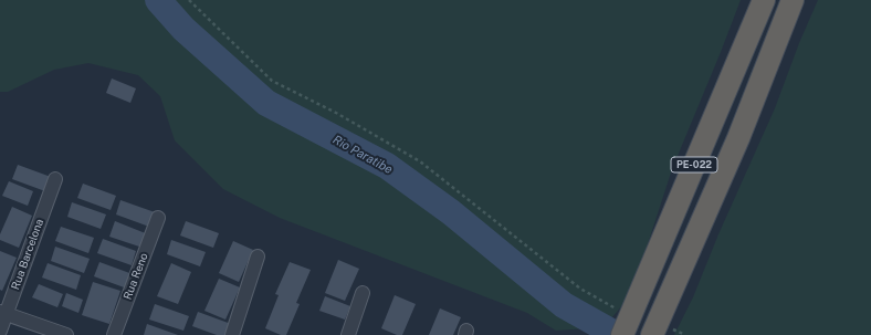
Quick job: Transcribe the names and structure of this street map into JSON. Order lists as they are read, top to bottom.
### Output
{
  "streets": {
    "highway": ["PE-022"],
    "street": ["Rua Barcelona", "Rua Reno"]
  },
  "water": ["Rio Paratibe"]
}
